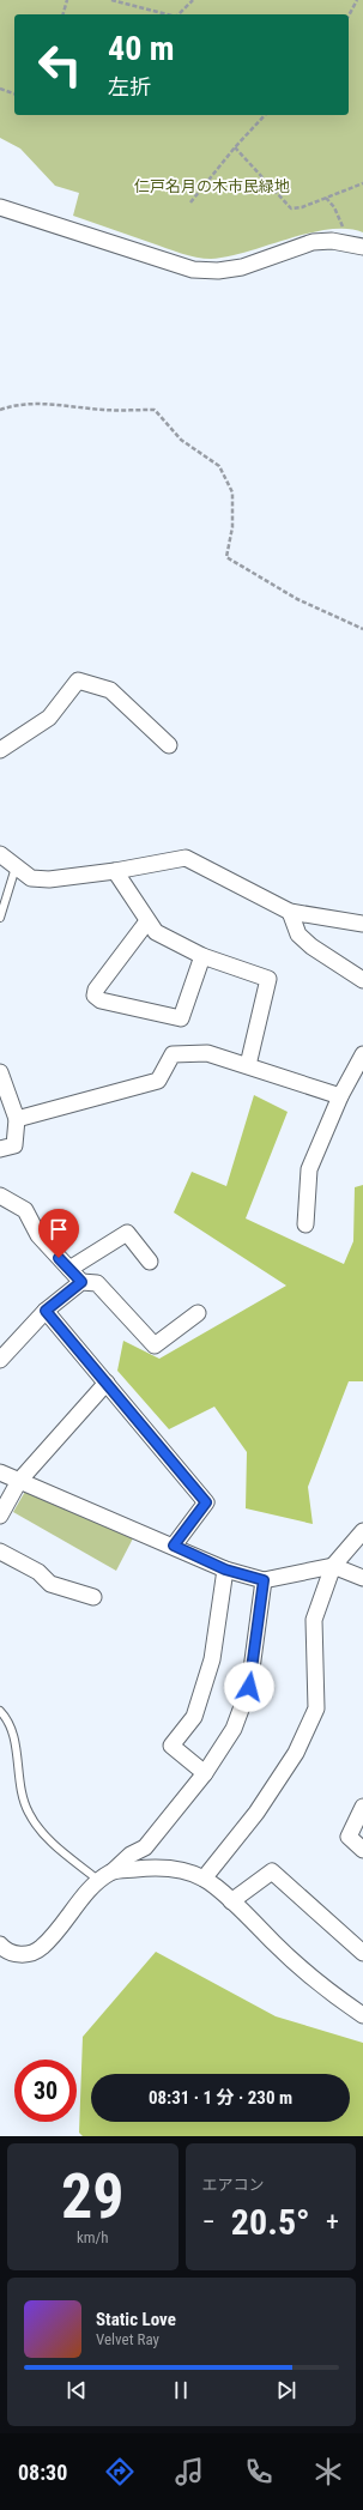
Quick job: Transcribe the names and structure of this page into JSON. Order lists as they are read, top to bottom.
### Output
{
  "parks": ["仁戸名月の木市民緑地"],
  "page": {
    "turn": ["40 m", "左折"],
    "limit": "30",
    "trip": "08:31 · 1 分 · 230 m",
    "tile": [
      ["29", "km/h"],
      "エアコン"
    ],
    "heat": ["−", "20.5°", "+"],
    "song": ["Static Love", "Velvet Ray"],
    "tabs": "08:30"
  }
}
